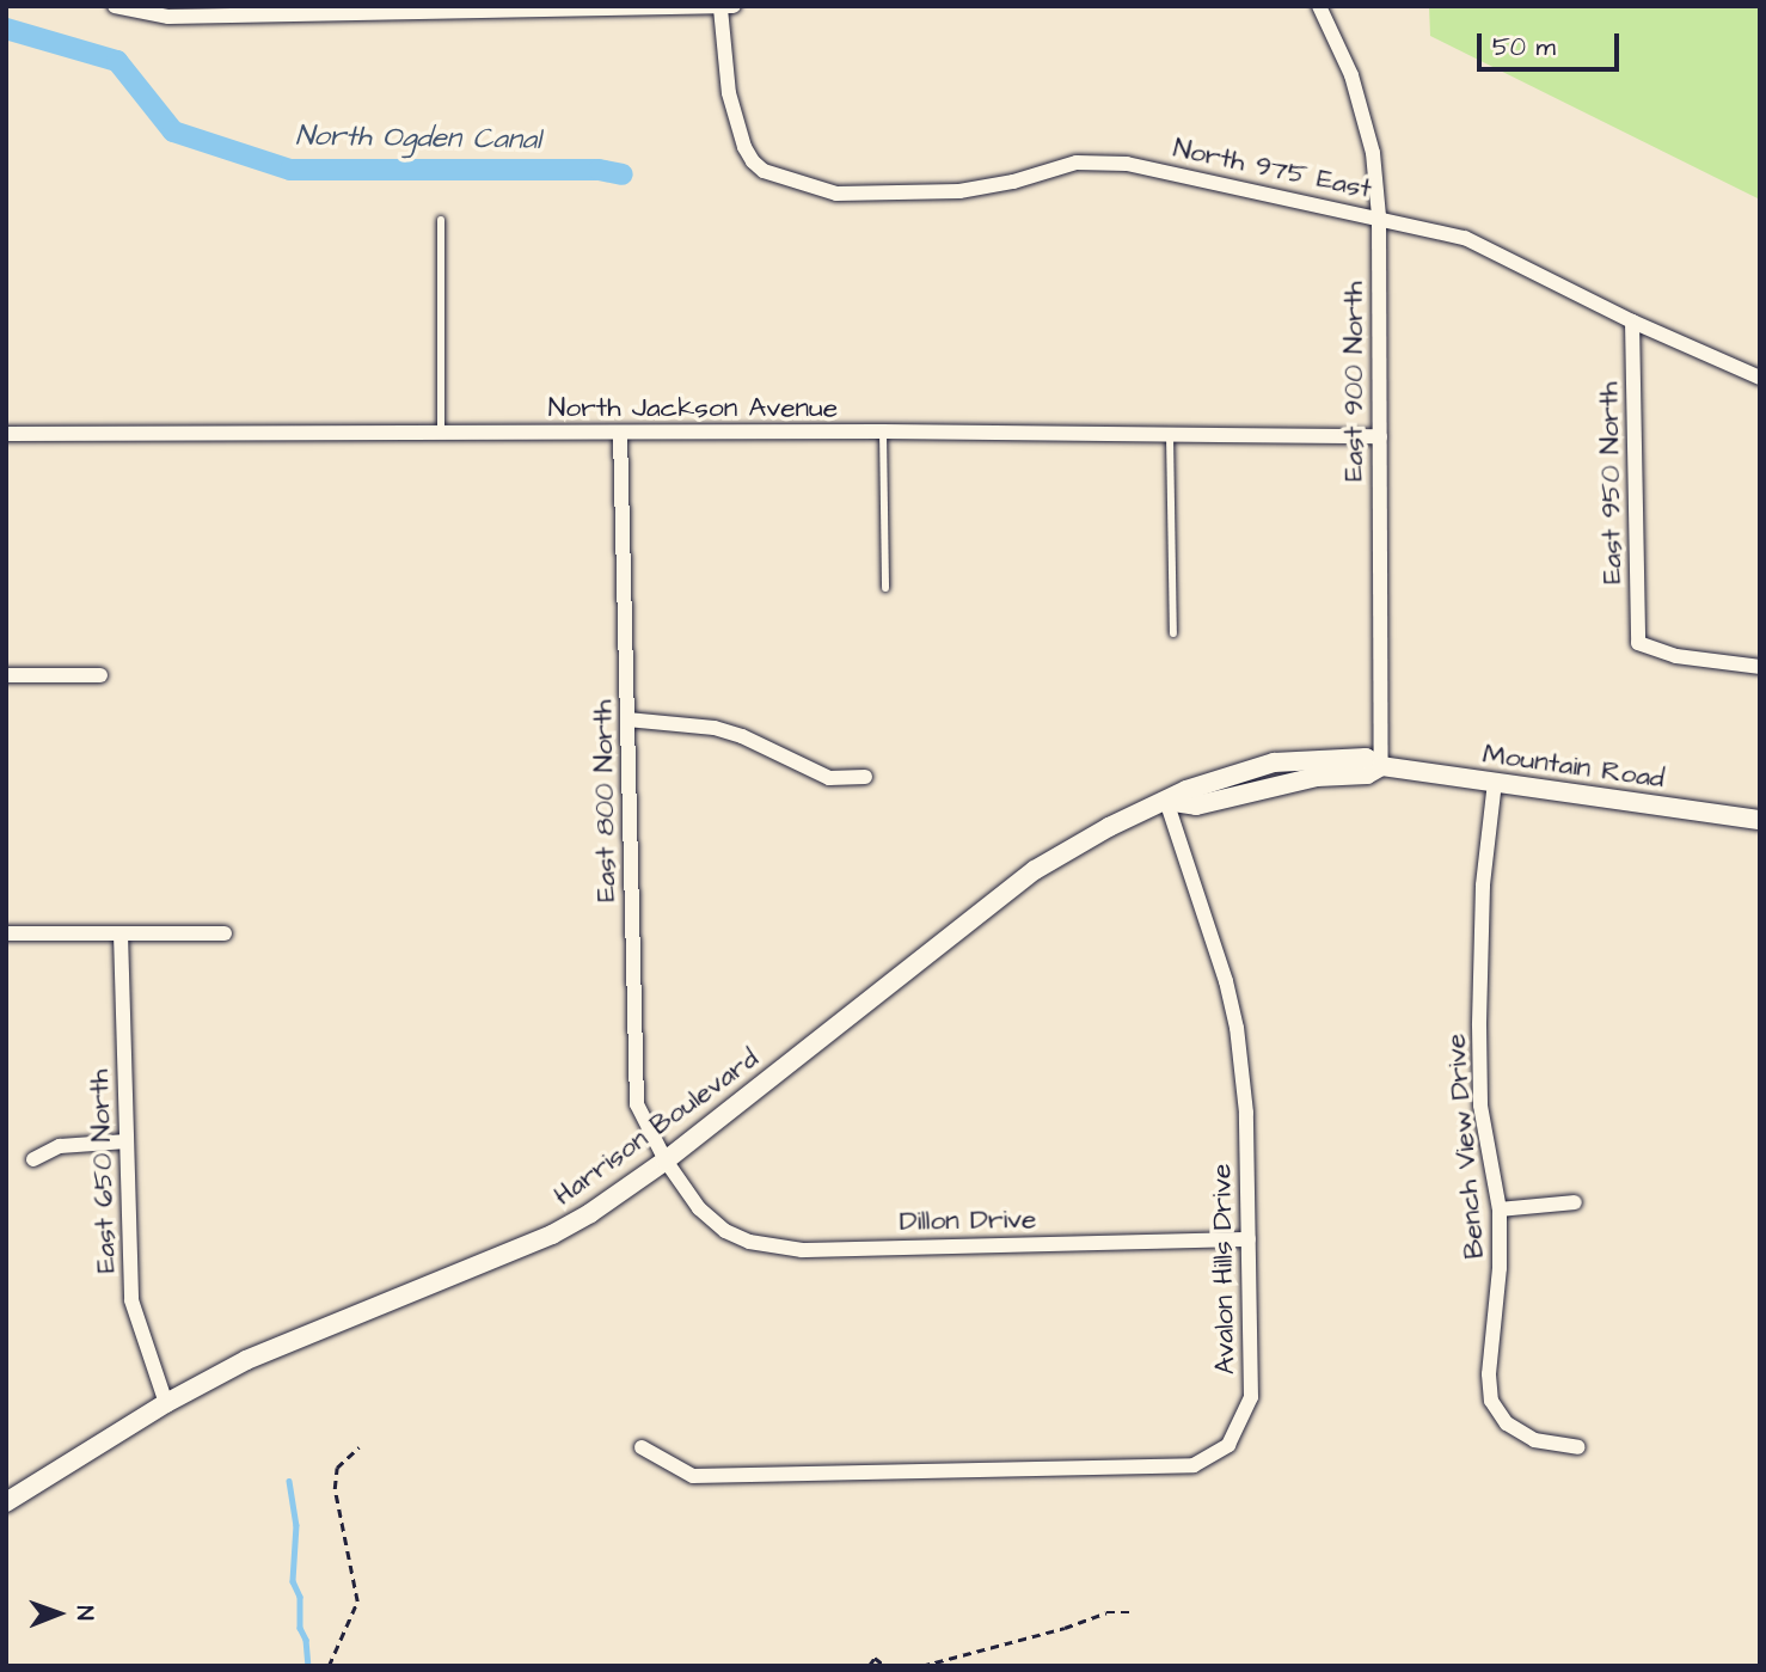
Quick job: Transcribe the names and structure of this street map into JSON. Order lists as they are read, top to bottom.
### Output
{
  "streets": {
    "street": [
      "North 975 East",
      "East 900 North",
      "North Jackson Avenue",
      "East 950 North",
      "Mountain Road",
      "East 800 North",
      "Harrison Boulevard",
      "Bench View Drive",
      "East 650 North",
      "Dillon Drive",
      "Avalon Hills Drive"
    ]
  },
  "crossings": [
    ["North 975 East", "East 900 North"],
    ["North 975 East", "East 950 North"],
    ["East 900 North", "North Jackson Avenue"],
    ["East 900 North", "Mountain Road"],
    ["North Jackson Avenue", "East 800 North"],
    ["Mountain Road", "Harrison Boulevard"],
    ["Mountain Road", "Bench View Drive"],
    ["Mountain Road", "Avalon Hills Drive"],
    ["East 800 North", "Harrison Boulevard"],
    ["East 800 North", "Dillon Drive"],
    ["Harrison Boulevard", "East 650 North"],
    ["Harrison Boulevard", "Avalon Hills Drive"],
    ["Dillon Drive", "Avalon Hills Drive"]
  ],
  "water": ["North Ogden Canal"],
  "scale_bar": "50 m",
  "north": "right"
}
